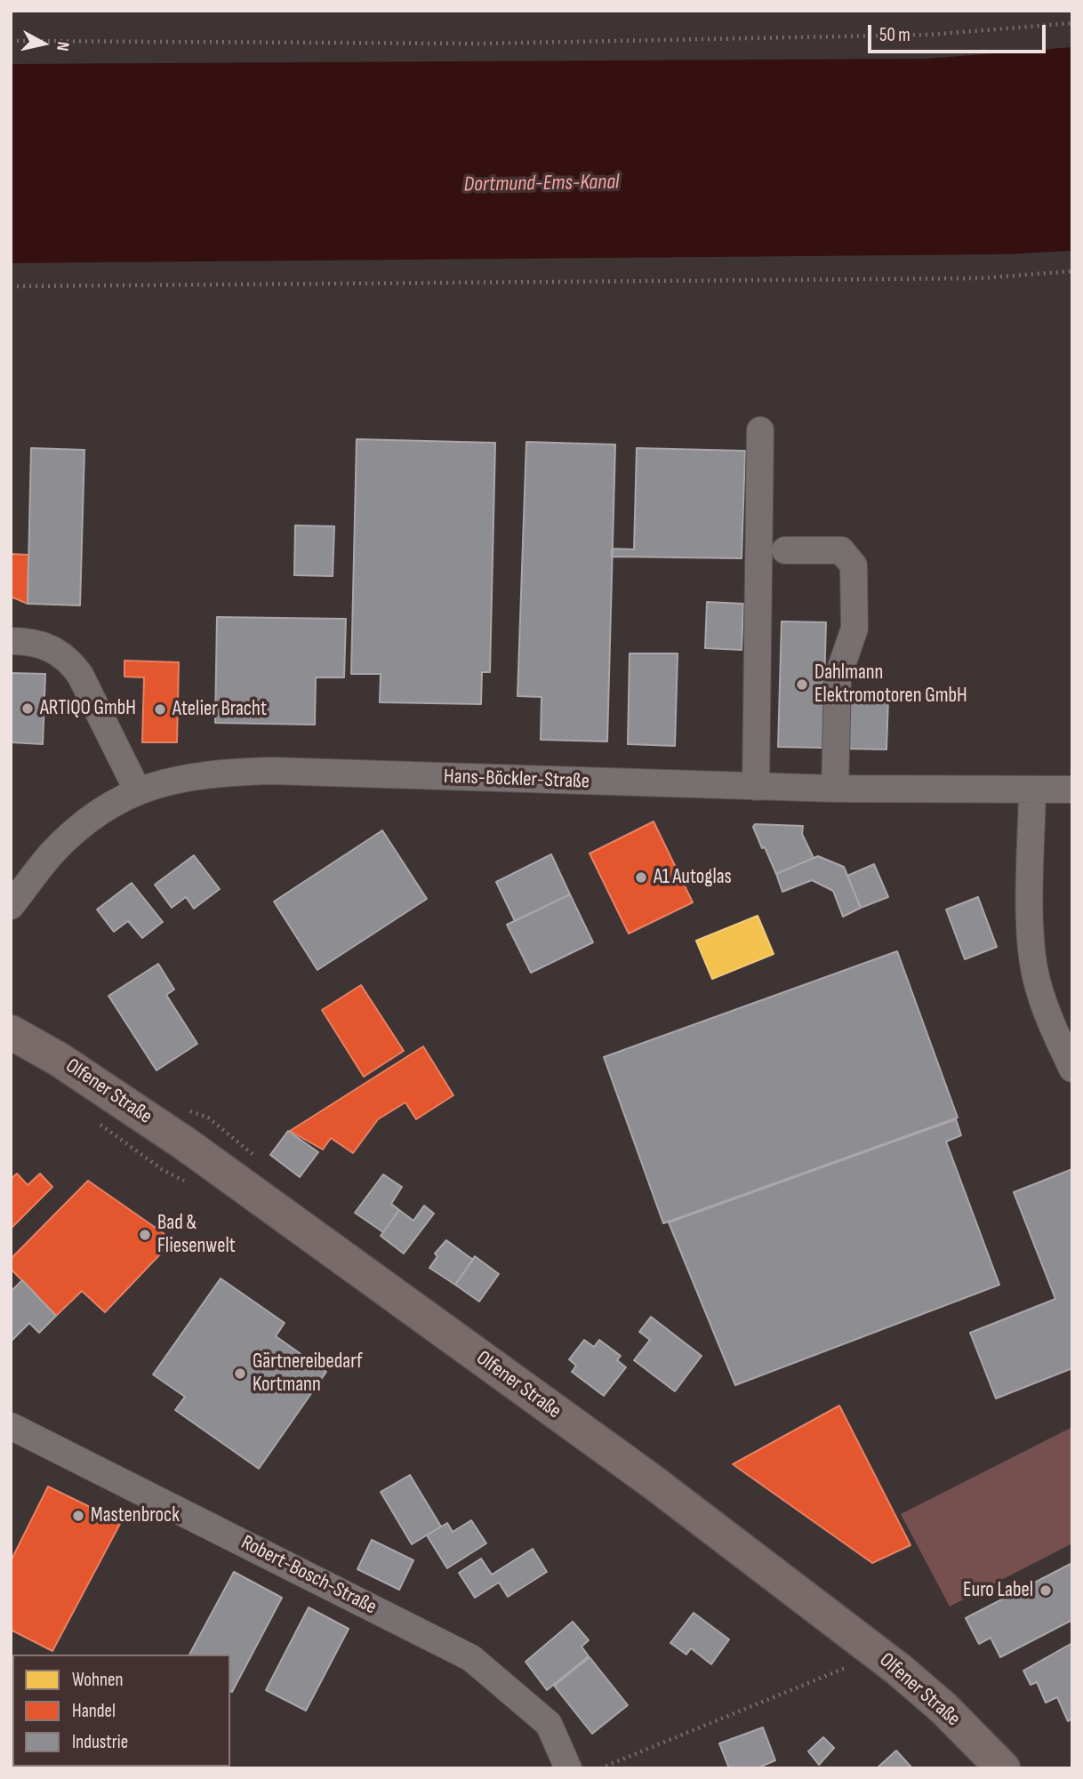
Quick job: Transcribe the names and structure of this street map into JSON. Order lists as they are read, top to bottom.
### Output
{
  "streets": {
    "main road": ["Olfener Straße"],
    "street": ["Hans-Böckler-Straße", "Robert-Bosch-Straße"]
  },
  "water": ["Dortmund-Ems-Kanal"],
  "places": [
    "Dahlmann Elektromotoren GmbH",
    "ARTIQO GmbH",
    "Atelier Bracht",
    "A1 Autoglas",
    "Bad & Fliesenwelt",
    "Gärtnereibedarf Kortmann",
    "Mastenbrock",
    "Euro Label"
  ],
  "legend": ["Wohnen", "Handel", "Industrie"],
  "scale_bar": "50 m",
  "north": "right"
}
